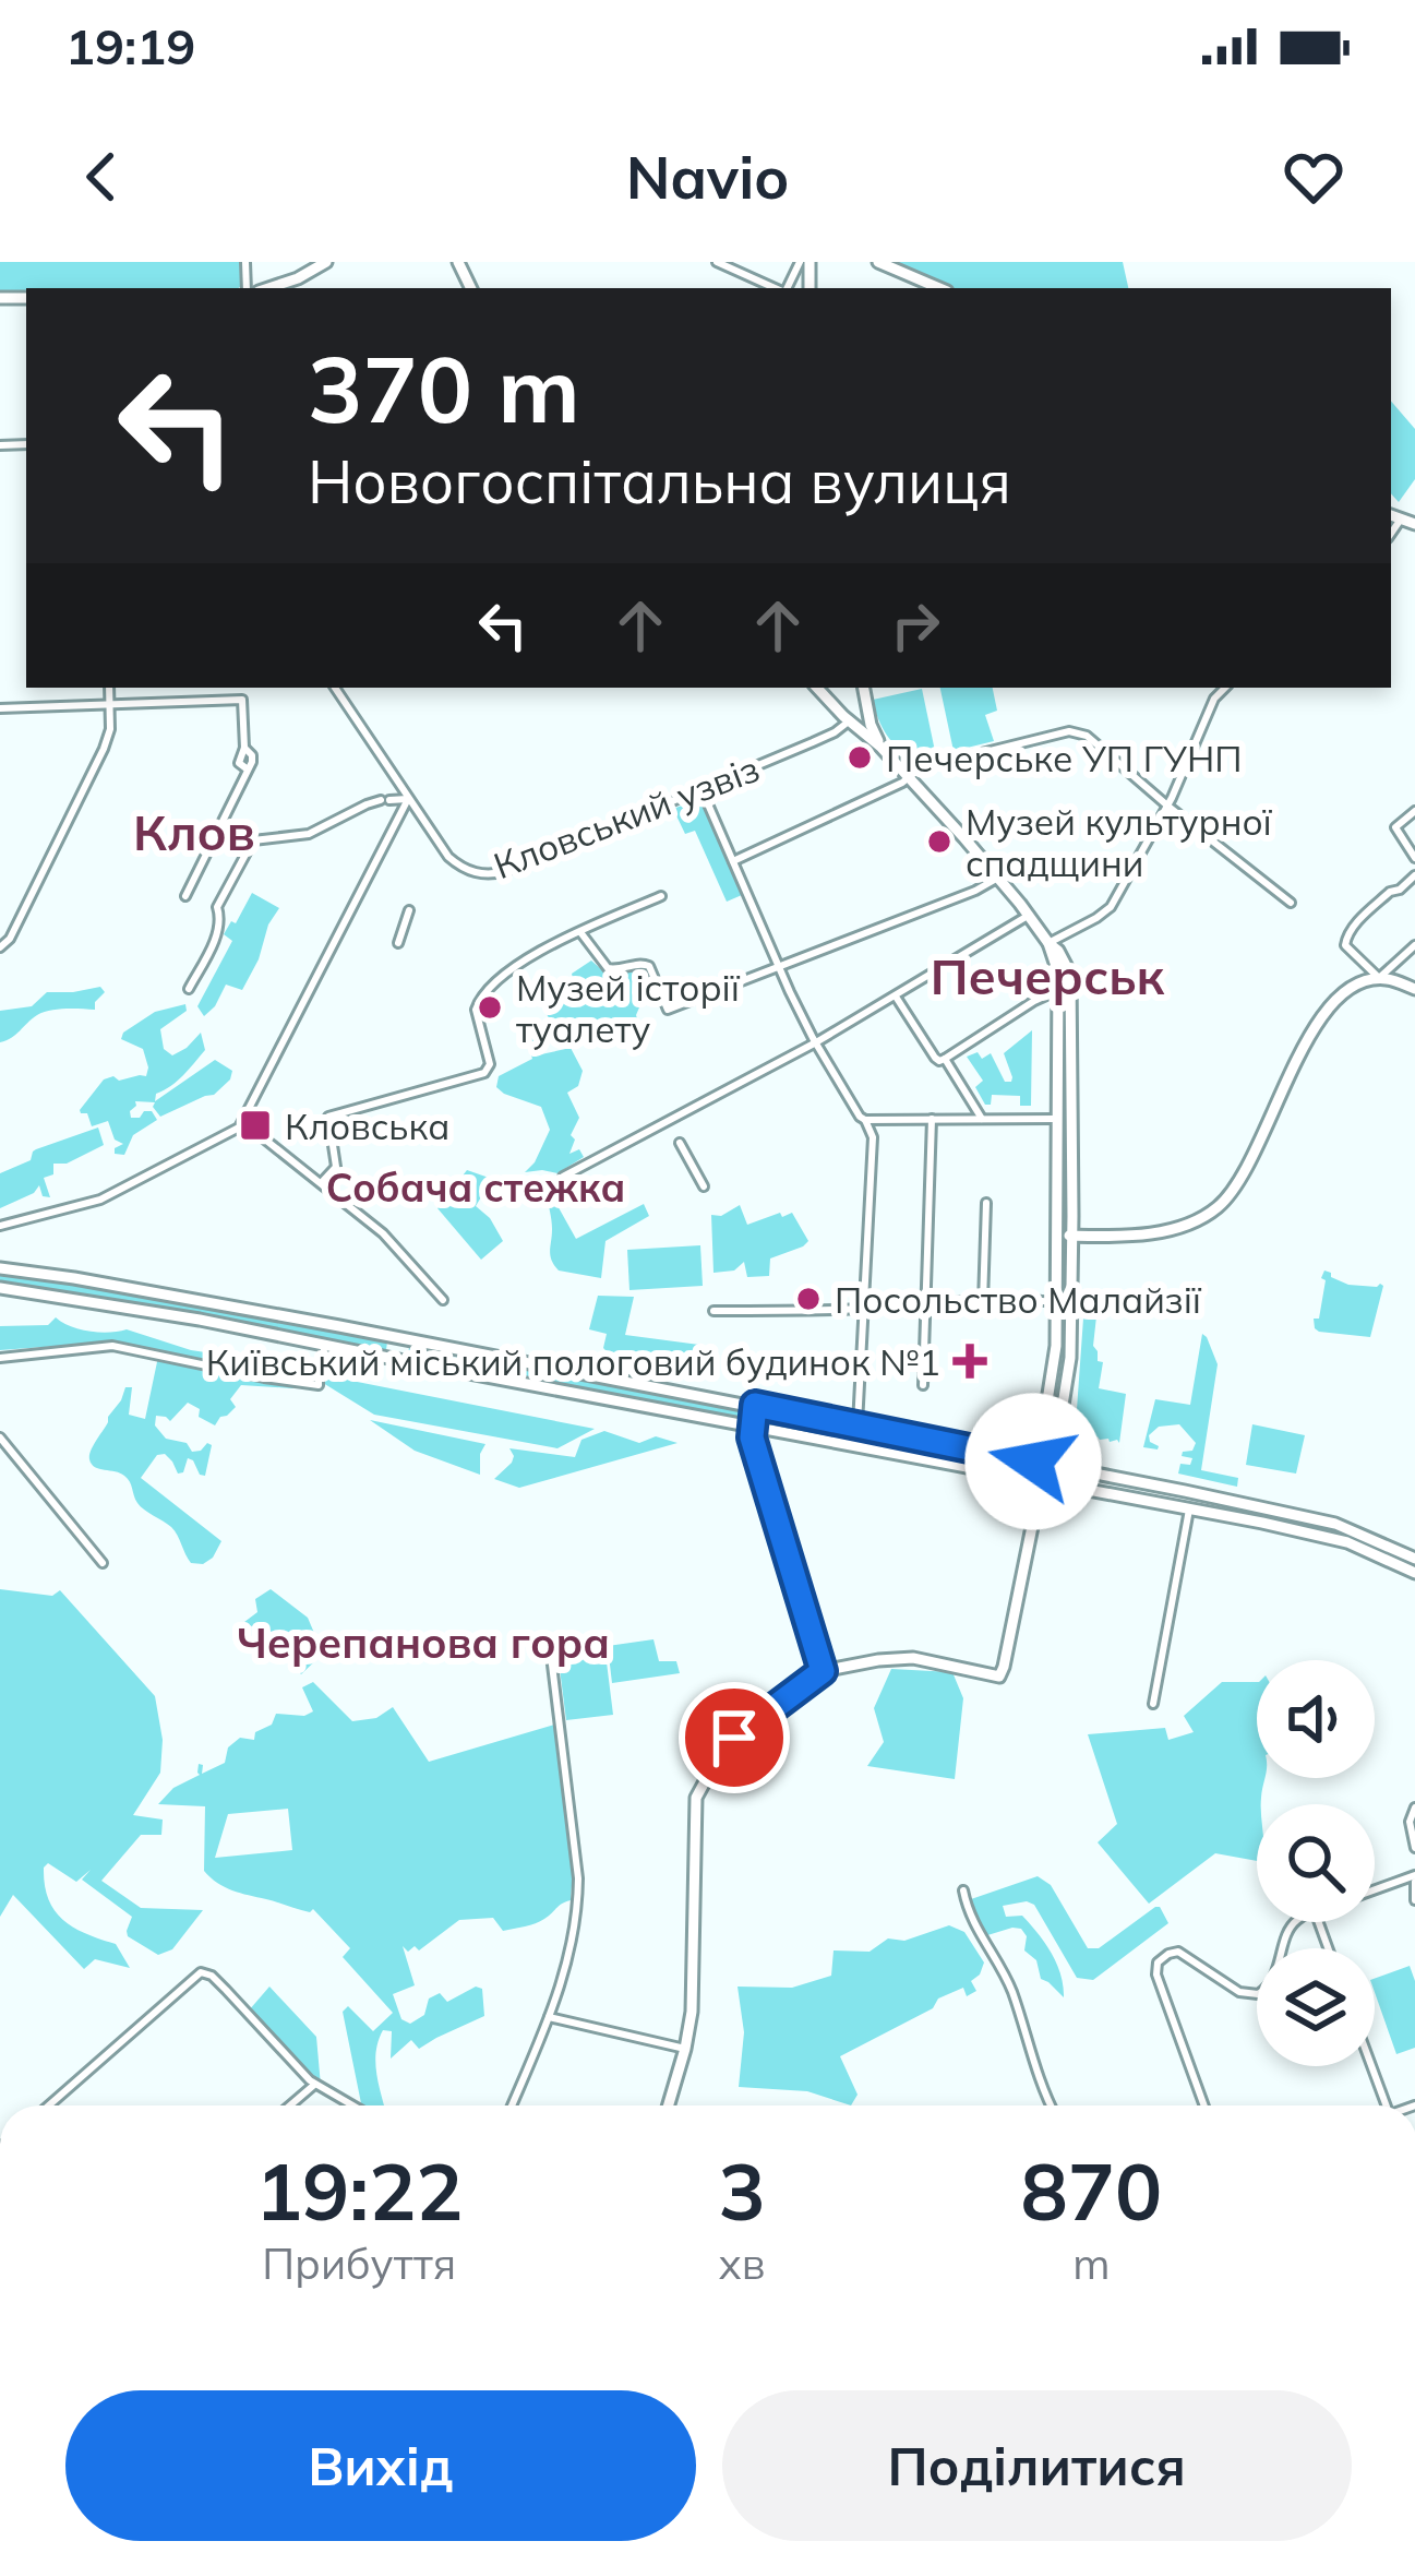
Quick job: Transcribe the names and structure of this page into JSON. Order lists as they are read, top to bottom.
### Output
{
  "streets": {
    "street": ["Кловський узвіз"]
  },
  "districts": [
    "Клов",
    "Печерськ",
    "Собача стежка",
    "Черепанова гора"
  ],
  "places": {
    "other": [
      "Печерське УП ГУНП",
      "Музей культурної спадщини",
      "Музей історії туалету",
      "Посольство Малайзії"
    ],
    "transit": ["Кловська"],
    "health": ["Київський міський пологовий будинок №1"]
  },
  "page": {
    "status": "19:19",
    "header": "Navio",
    "turn": ["370 m", "Новогоспітальна вулиця"],
    "eta": [
      "19:22",
      "Прибуття",
      "3",
      "хв",
      "870",
      "m"
    ],
    "buttons": ["Вихід", "Поділитися"]
  }
}
